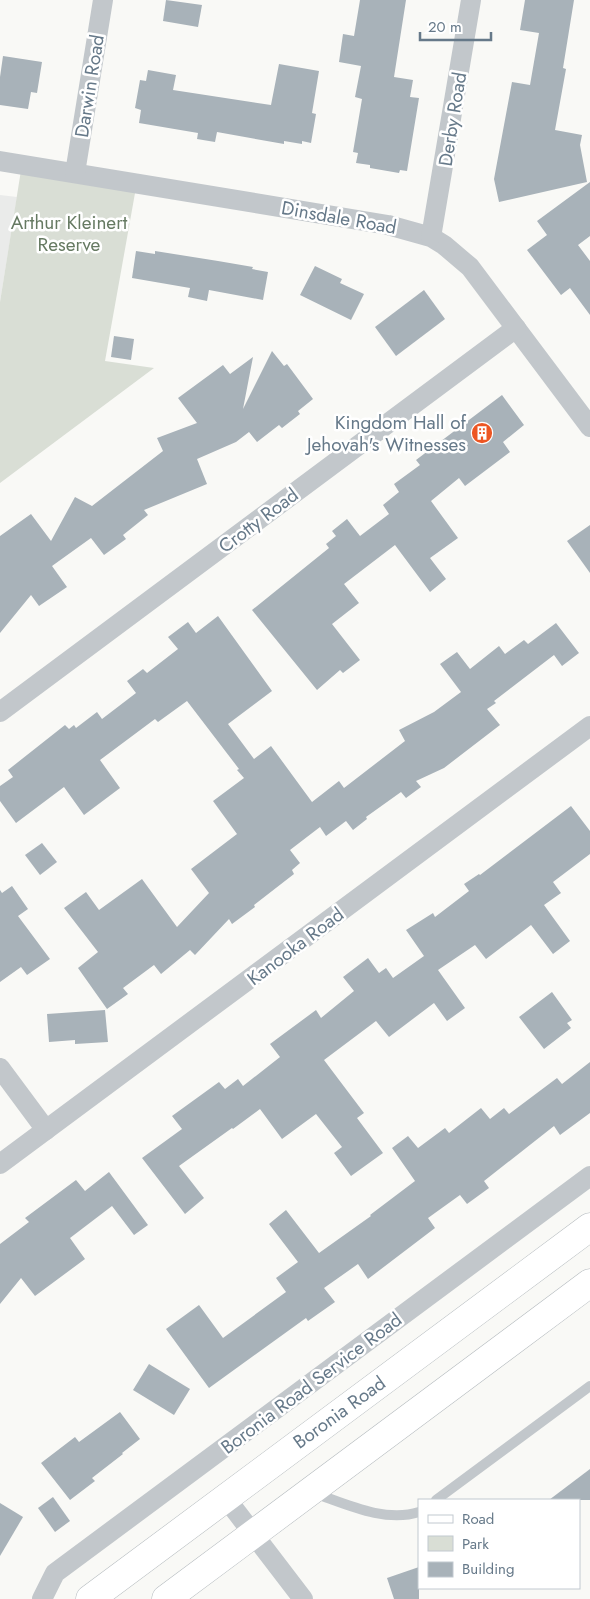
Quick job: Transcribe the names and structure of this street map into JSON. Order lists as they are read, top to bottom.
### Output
{
  "streets": {
    "main road": ["Boronia Road"],
    "street": [
      "Darwin Road",
      "Derby Road",
      "Dinsdale Road",
      "Crotty Road",
      "Kanooka Road",
      "Boronia Road Service Road"
    ]
  },
  "crossings": [
    ["Darwin Road", "Dinsdale Road"],
    ["Derby Road", "Dinsdale Road"],
    ["Dinsdale Road", "Crotty Road"]
  ],
  "parks": ["Arthur Kleinert Reserve"],
  "places": {
    "building": ["Kingdom Hall of Jehovah's Witnesses"]
  },
  "legend": ["Road", "Park", "Building"],
  "scale_bar": "20 m"
}
